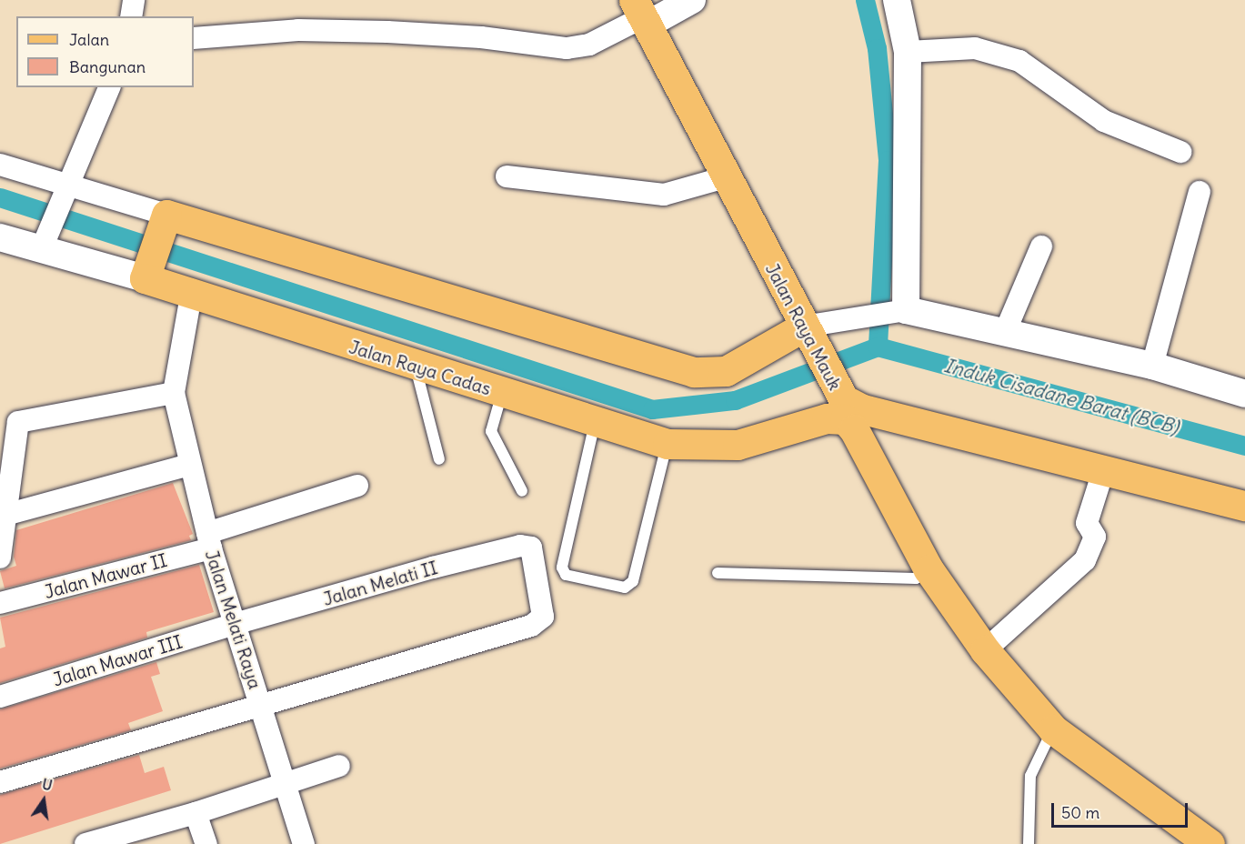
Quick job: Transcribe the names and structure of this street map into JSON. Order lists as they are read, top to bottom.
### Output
{
  "streets": {
    "main road": ["Jalan Raya Mauk", "Jalan Raya Cadas"],
    "street": [
      "Jalan Mawar II",
      "Jalan Melati II",
      "Jalan Melati Raya",
      "Jalan Mawar III"
    ]
  },
  "crossings": [
    ["Jalan Raya Mauk", "Jalan Raya Cadas"],
    ["Jalan Mawar II", "Jalan Melati Raya"],
    ["Jalan Melati II", "Jalan Melati Raya"],
    ["Jalan Melati II", "Jalan Mawar III"],
    ["Jalan Melati Raya", "Jalan Mawar III"]
  ],
  "water": ["Induk Cisadane Barat (BCB)"],
  "legend": ["Jalan", "Bangunan"],
  "scale_bar": "50 m",
  "north": "top"
}
